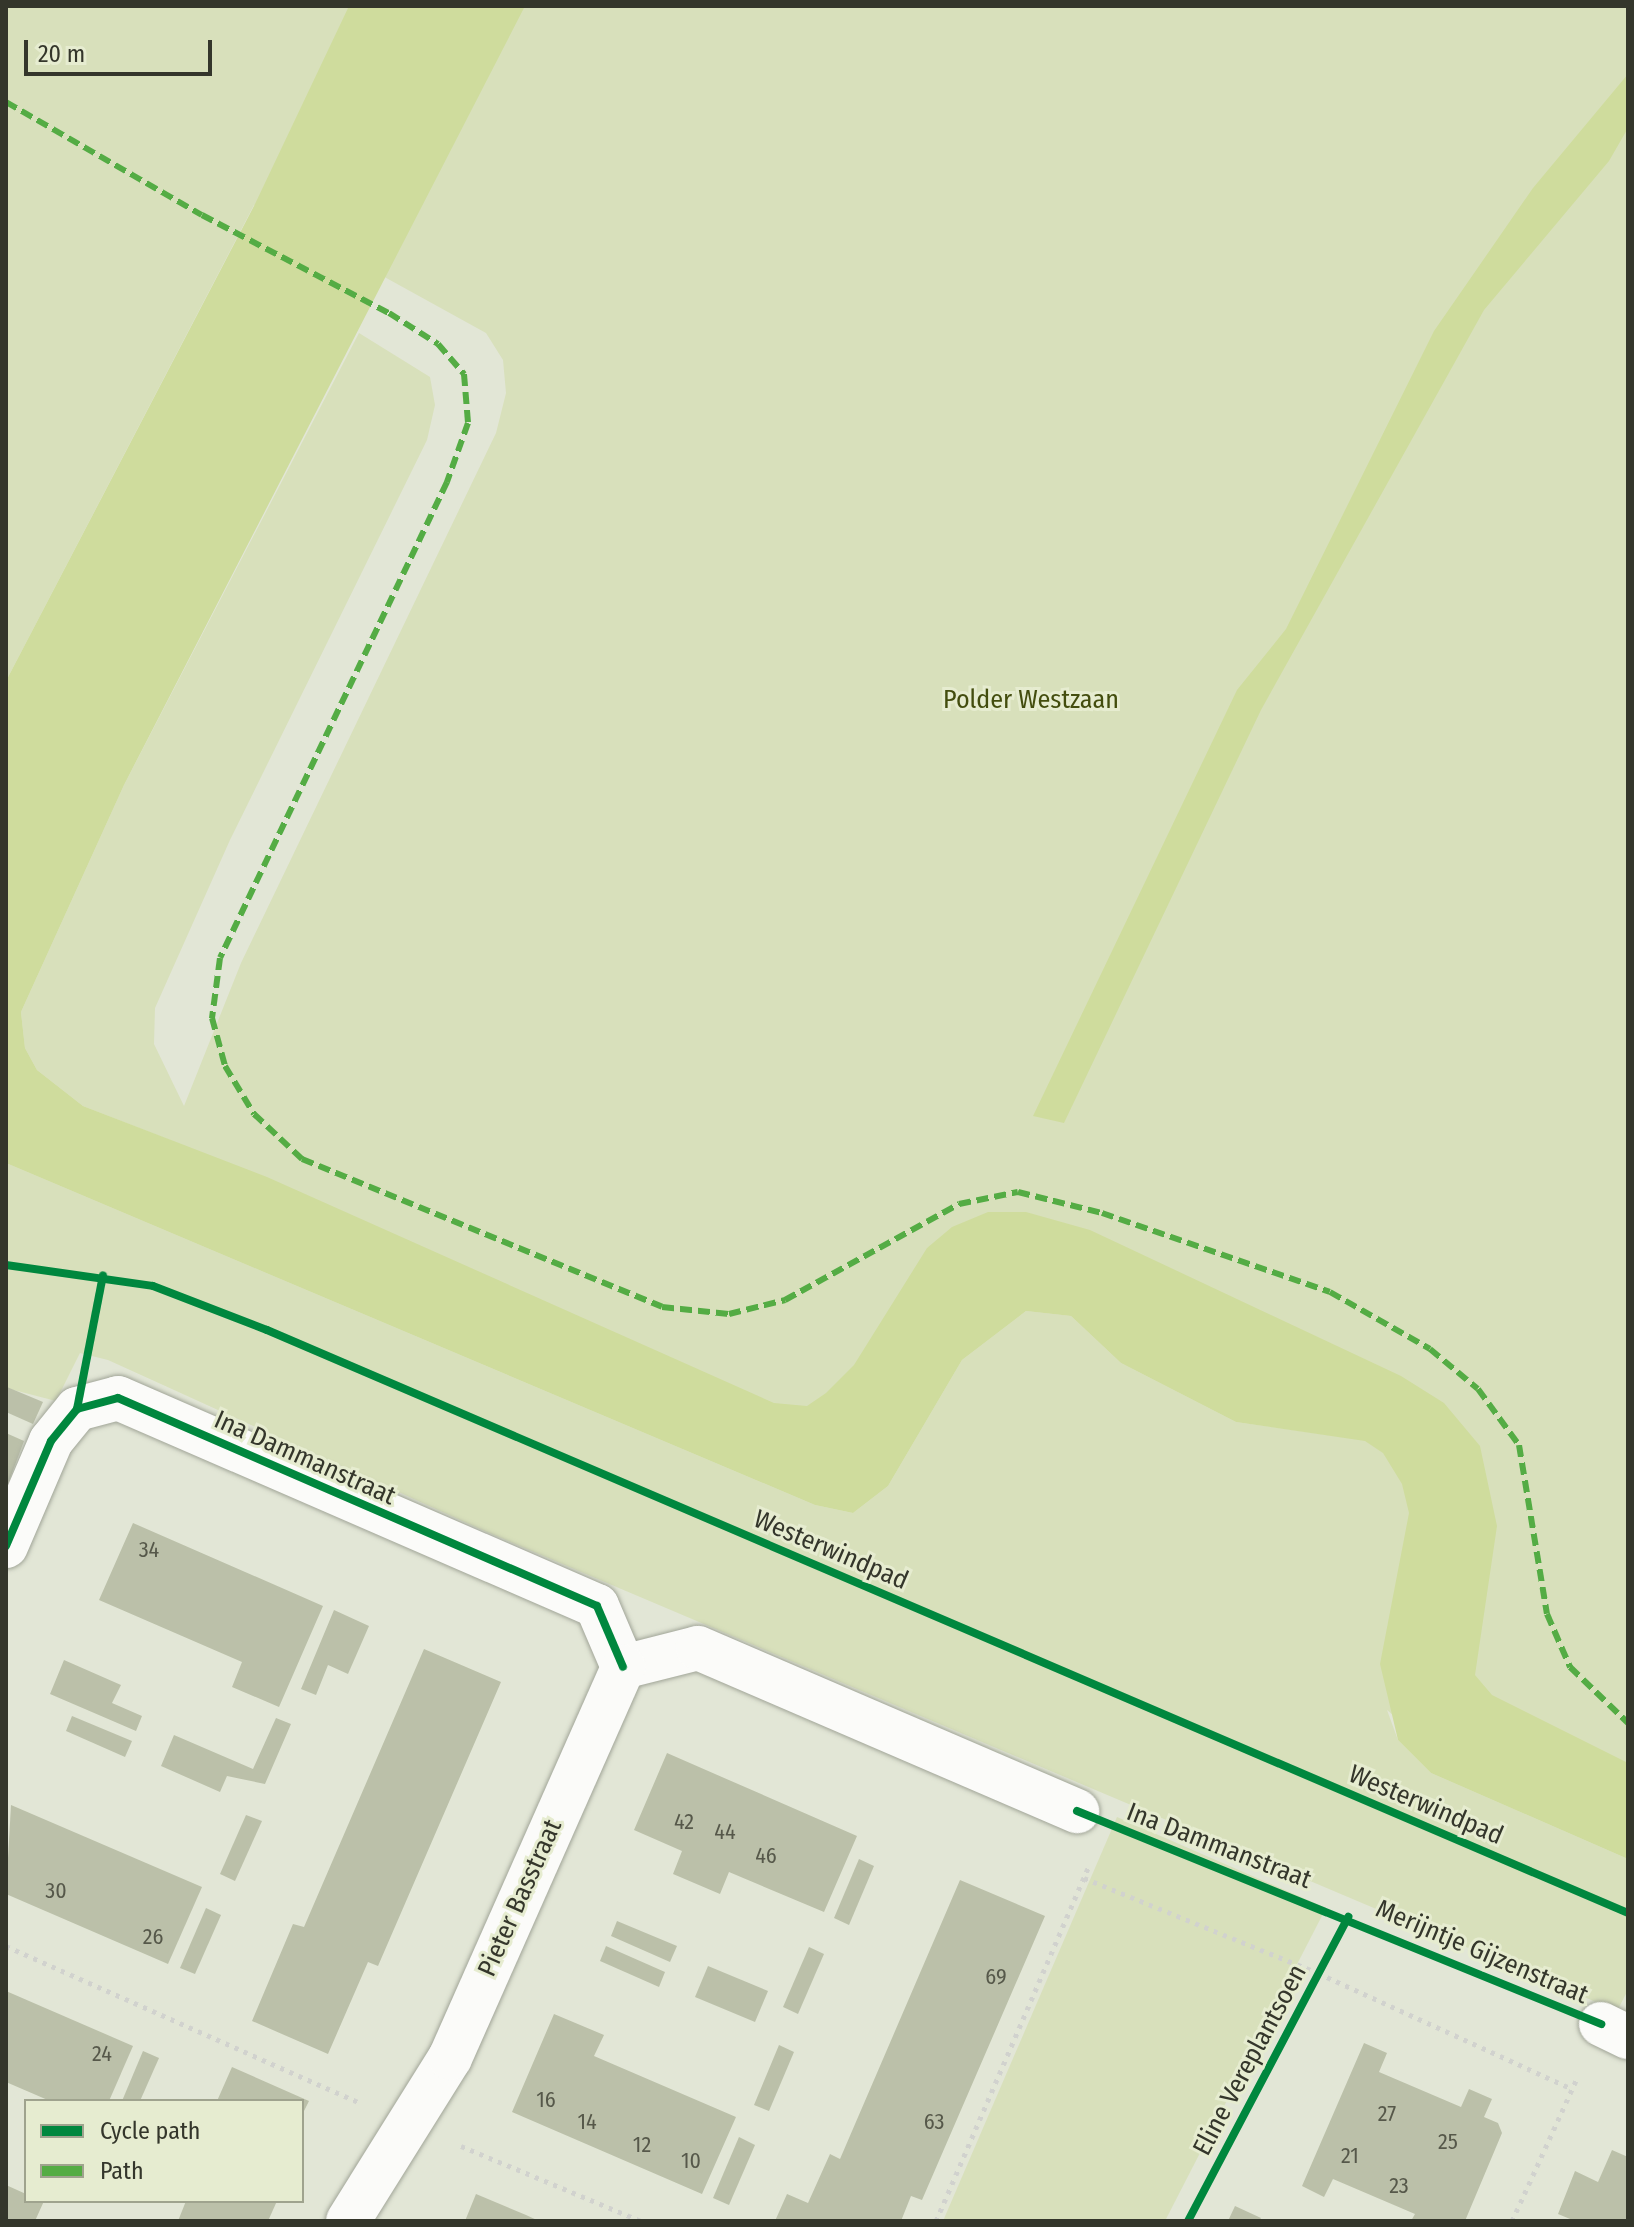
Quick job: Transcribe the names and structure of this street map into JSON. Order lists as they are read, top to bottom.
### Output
{
  "streets": {
    "street": ["Ina Dammanstraat", "Pieter Basstraat"],
    "cycle path": ["Westerwindpad", "Merijntje Gijzenstraat", "Eline Vereplantsoen"]
  },
  "crossings": [
    ["Ina Dammanstraat", "Pieter Basstraat"]
  ],
  "parks": ["Polder Westzaan"],
  "house_numbers": [
    "34",
    "42",
    "44",
    "46",
    "30",
    "26",
    "69",
    "24",
    "16",
    "27",
    "14",
    "63",
    "25",
    "12",
    "21",
    "10",
    "23"
  ],
  "legend": ["Cycle path", "Path"],
  "scale_bar": "20 m"
}
